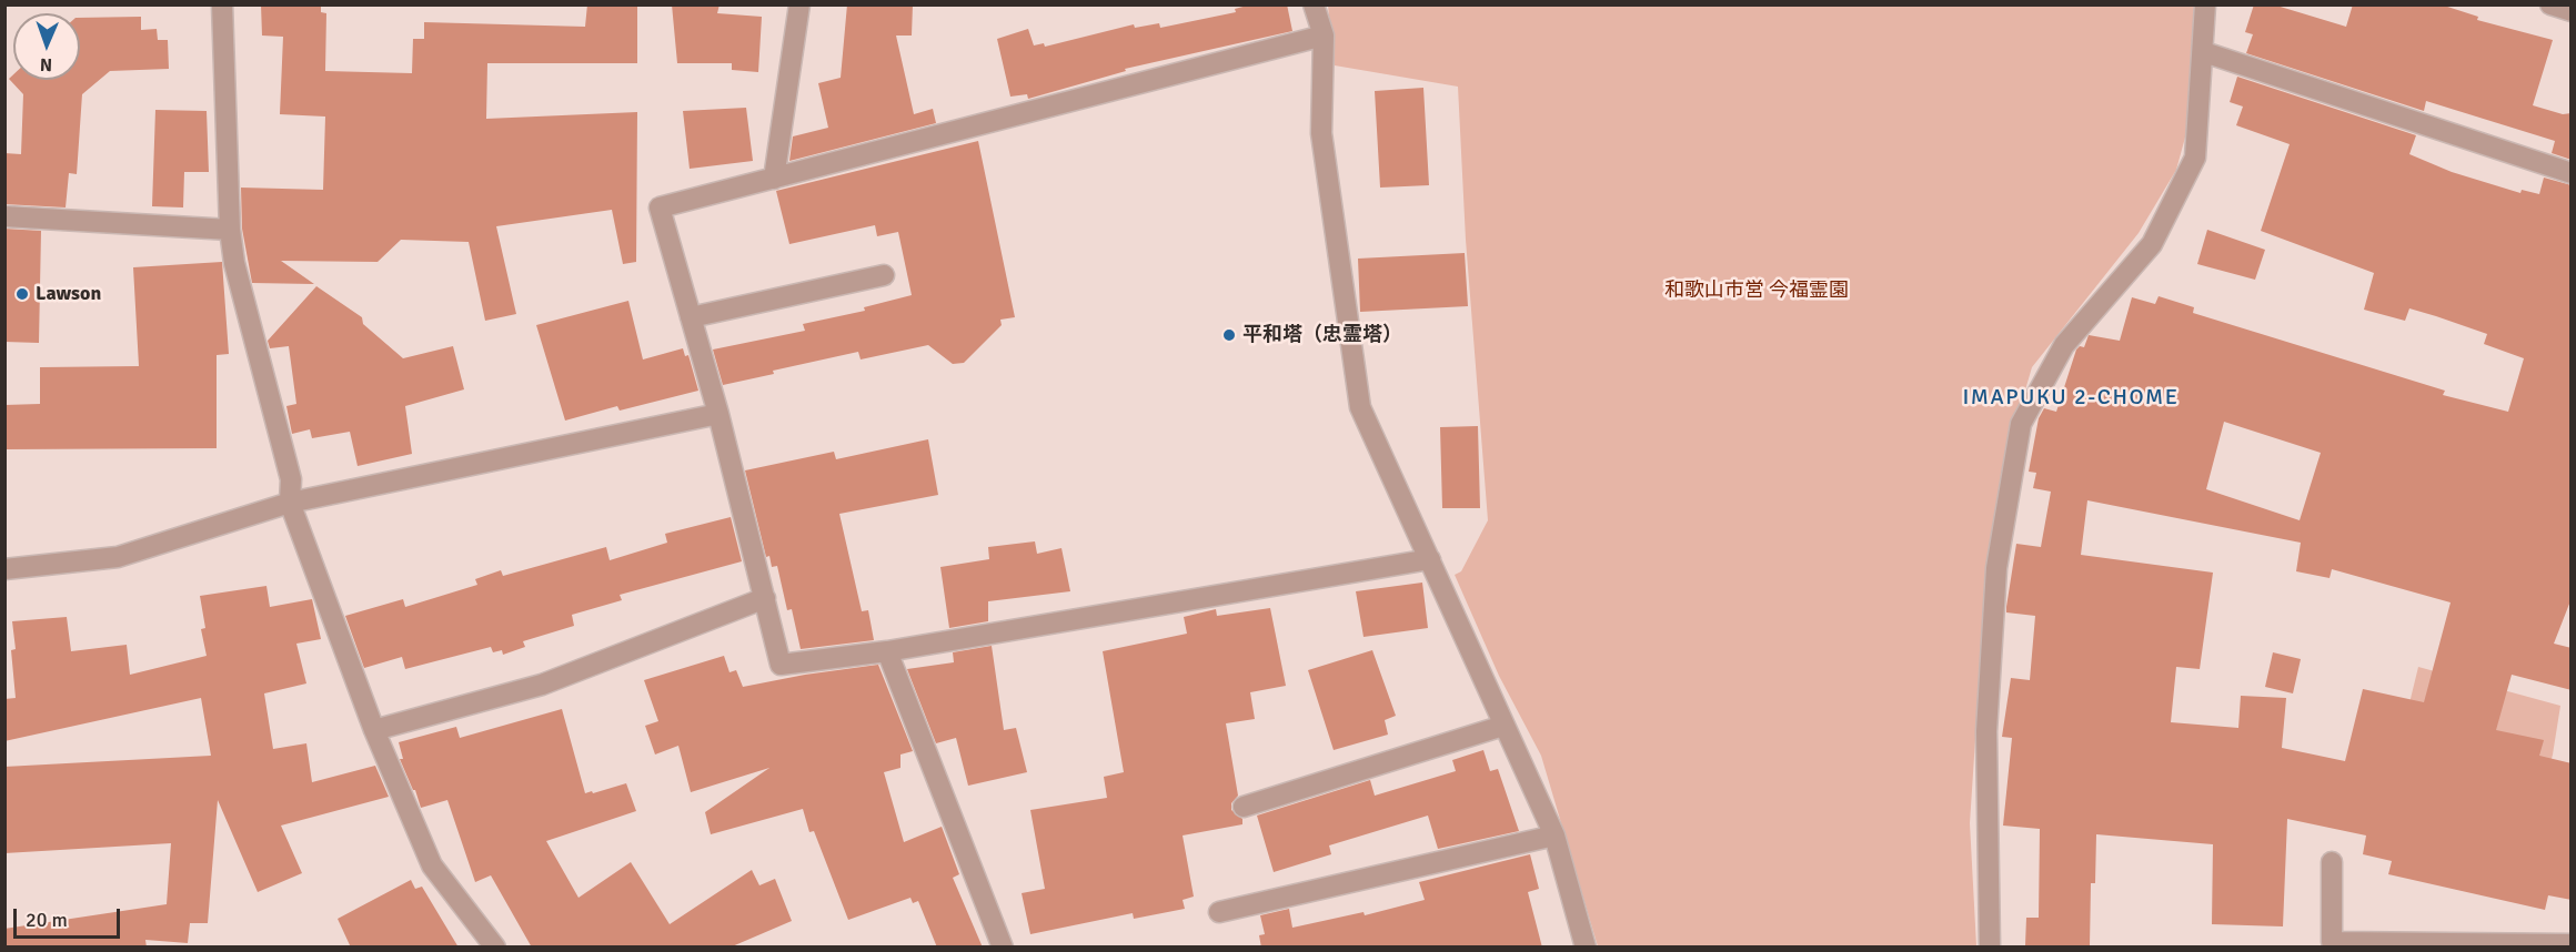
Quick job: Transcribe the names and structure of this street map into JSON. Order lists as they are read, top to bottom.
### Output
{
  "districts": ["IMAPUKU 2-CHOME"],
  "parks": ["和歌山市営 今福霊園"],
  "places": ["Lawson", "平和塔（忠霊塔）"],
  "scale_bar": "20 m",
  "north": "bottom"
}
